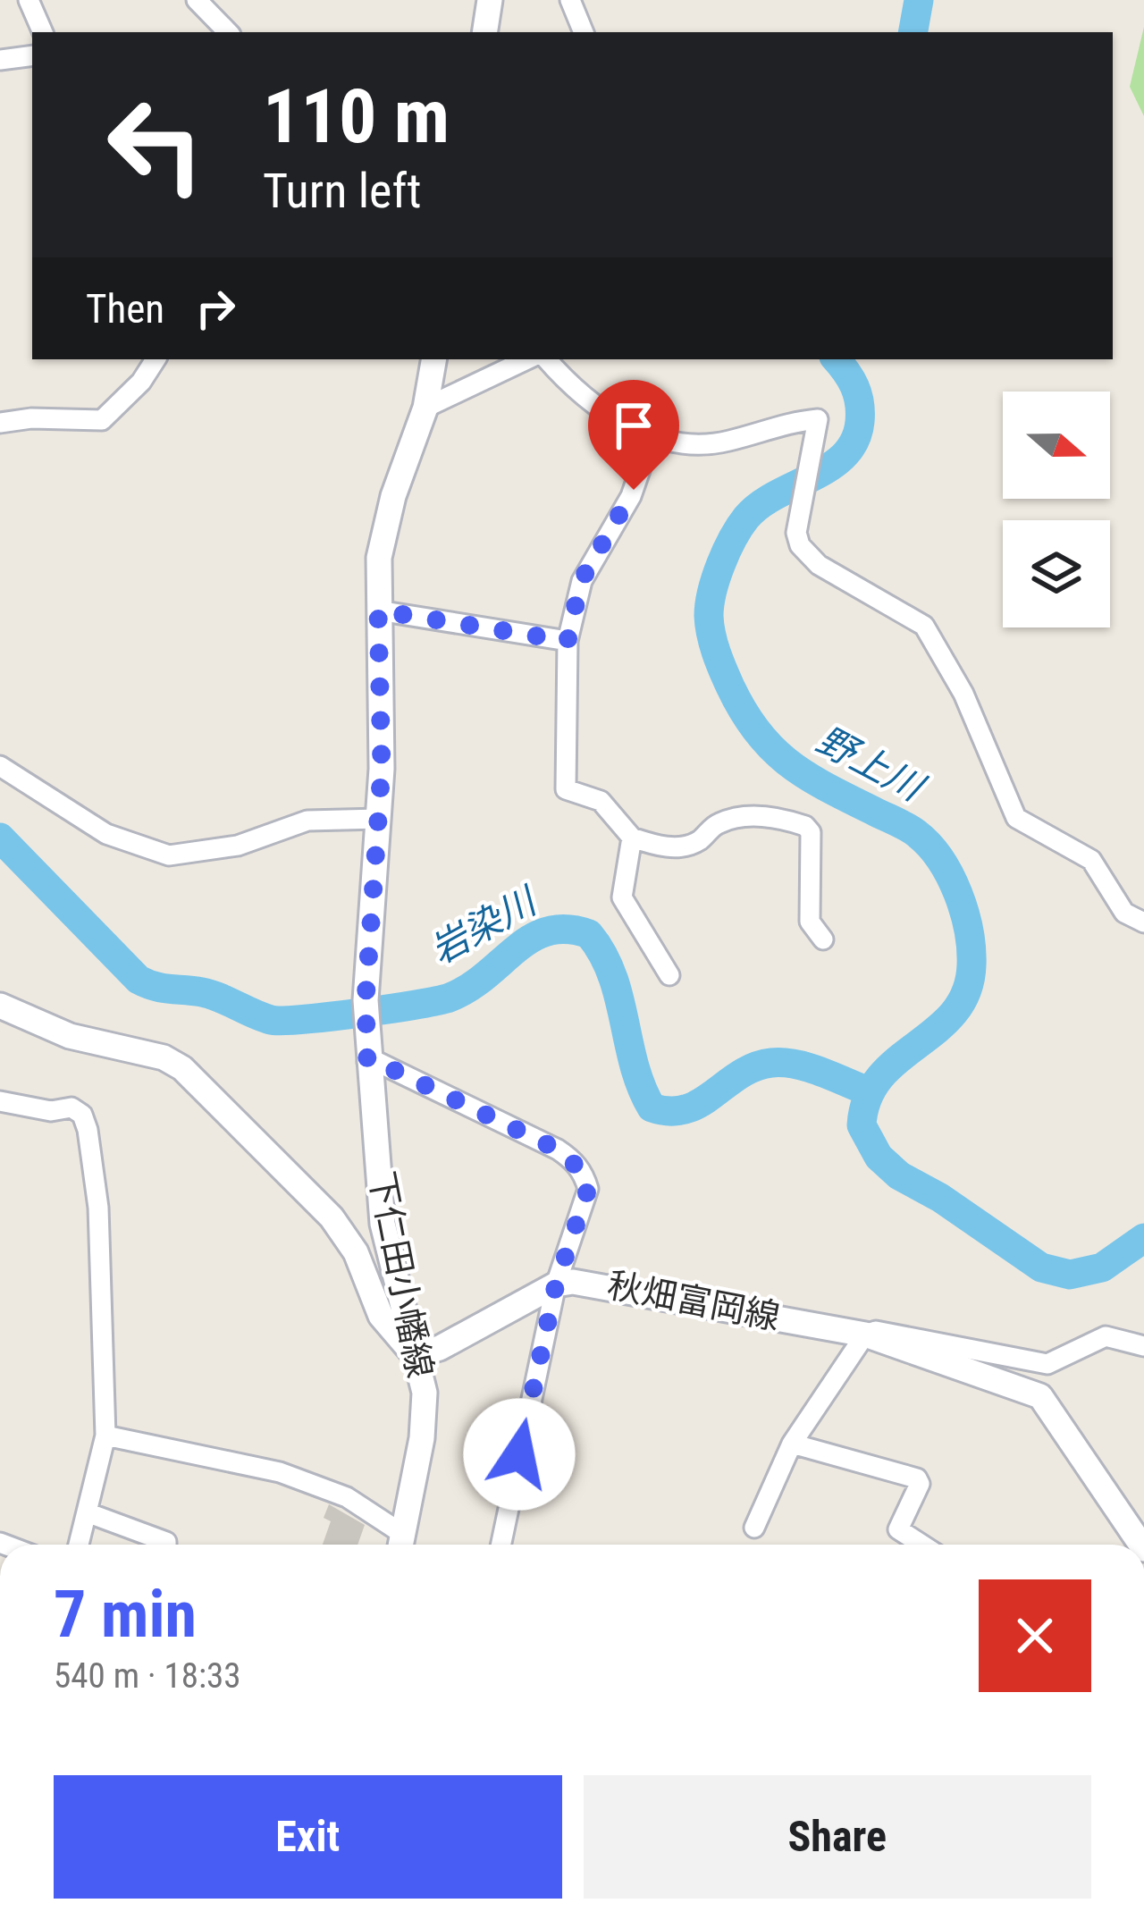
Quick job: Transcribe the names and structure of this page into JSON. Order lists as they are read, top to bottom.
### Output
{
  "streets": {
    "main road": ["下仁田小幡線", "秋畑富岡線"]
  },
  "crossings": [
    ["下仁田小幡線", "秋畑富岡線"]
  ],
  "water": ["野上川", "岩染川"],
  "north": "right",
  "page": {
    "turn": ["110 m", "Turn left"],
    "then": "Then",
    "heading": ["7 min", "540 m · 18:33"],
    "buttons": ["Exit", "Share"]
  }
}
